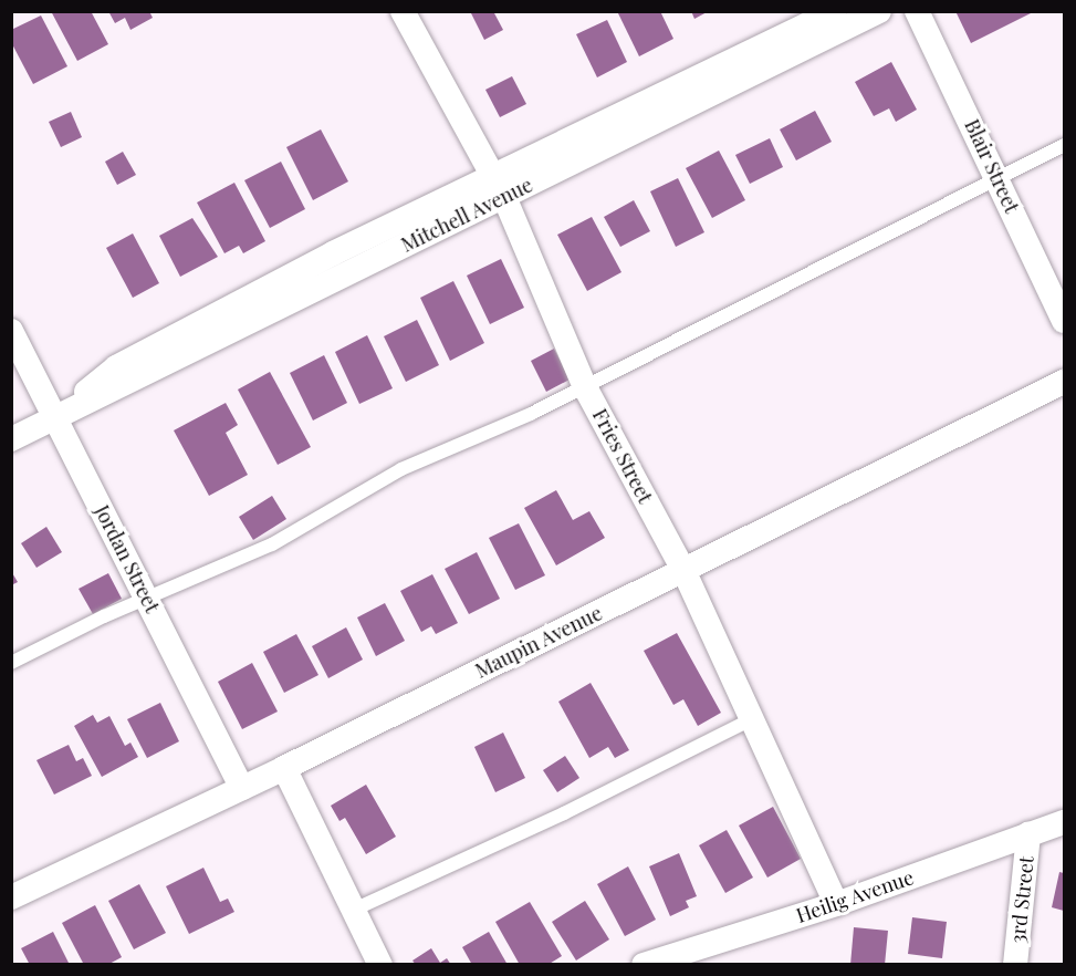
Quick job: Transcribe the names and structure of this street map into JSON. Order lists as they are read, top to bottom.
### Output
{
  "streets": {
    "street": [
      "Blair Street",
      "Mitchell Avenue",
      "Fries Street",
      "Jordan Street",
      "Maupin Avenue",
      "Heilig Avenue",
      "3rd Street"
    ]
  },
  "crossings": [
    ["Mitchell Avenue", "Fries Street"],
    ["Mitchell Avenue", "Jordan Street"],
    ["Fries Street", "Maupin Avenue"],
    ["Fries Street", "Heilig Avenue"],
    ["Jordan Street", "Maupin Avenue"],
    ["Heilig Avenue", "3rd Street"]
  ]
}
